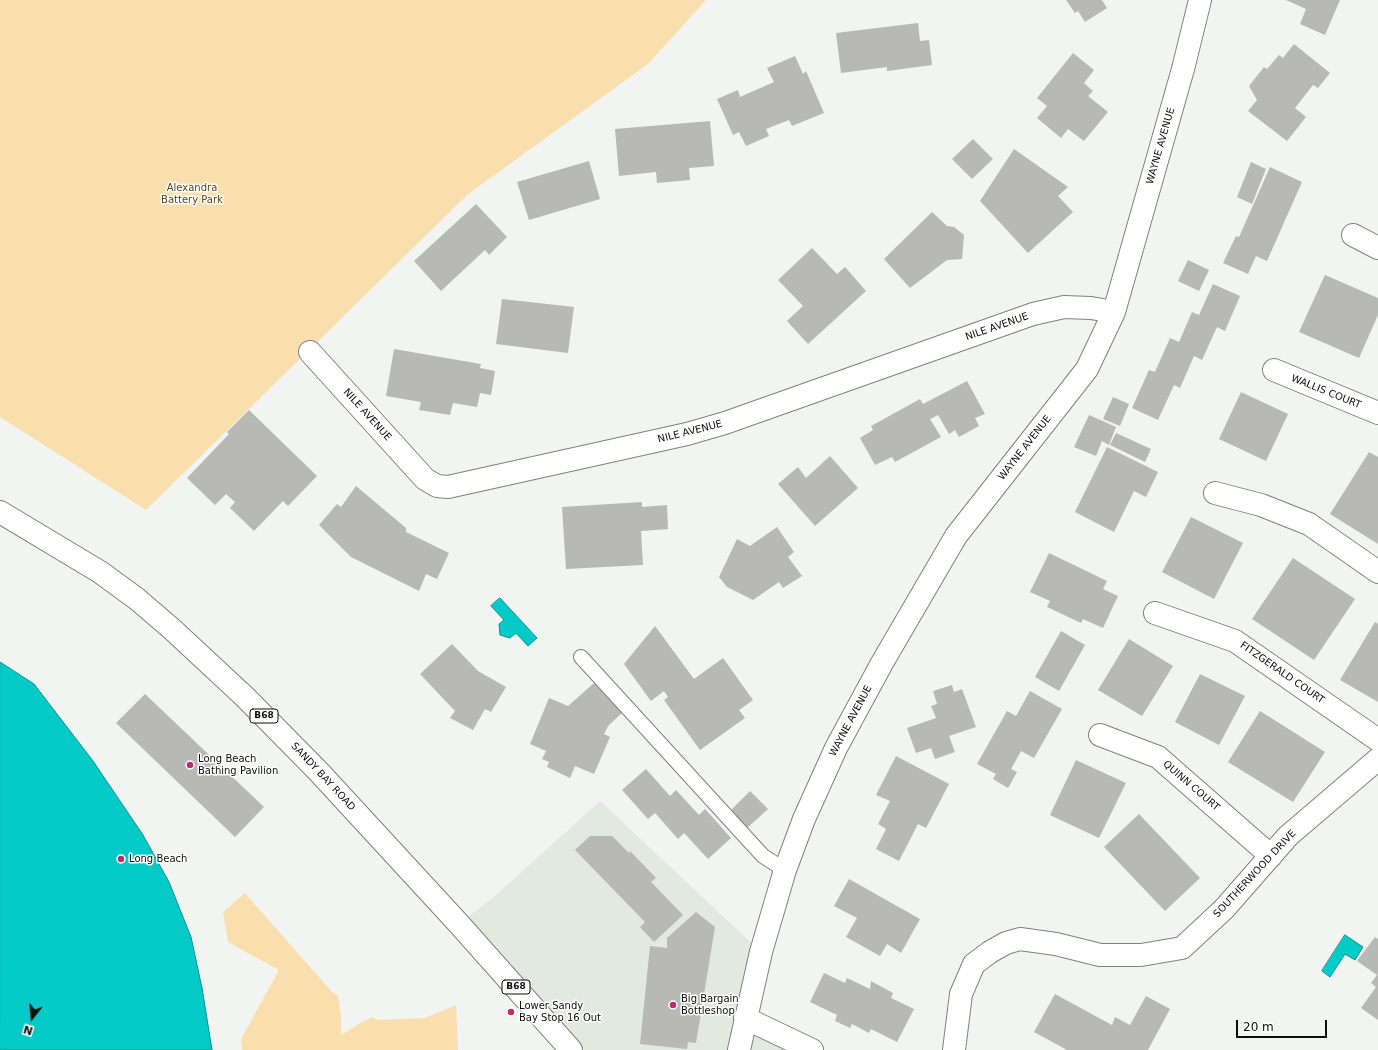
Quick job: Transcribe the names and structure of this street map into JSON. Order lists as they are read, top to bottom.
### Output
{
  "streets": {
    "street": [
      "WAYNE AVENUE",
      "NILE AVENUE",
      "WALLIS COURT",
      "FITZGERALD COURT",
      "B68",
      "SANDY BAY ROAD",
      "QUINN COURT",
      "SOUTHERWOOD DRIVE"
    ]
  },
  "crossings": [
    ["WAYNE AVENUE", "NILE AVENUE"],
    ["QUINN COURT", "SOUTHERWOOD DRIVE"]
  ],
  "parks": ["Alexandra Battery Park"],
  "places": [
    "Long Beach Bathing Pavilion",
    "Long Beach",
    "Big Bargain Bottleshop",
    "Lower Sandy Bay Stop 16 Out"
  ],
  "scale_bar": "20 m",
  "north": "bottom"
}
